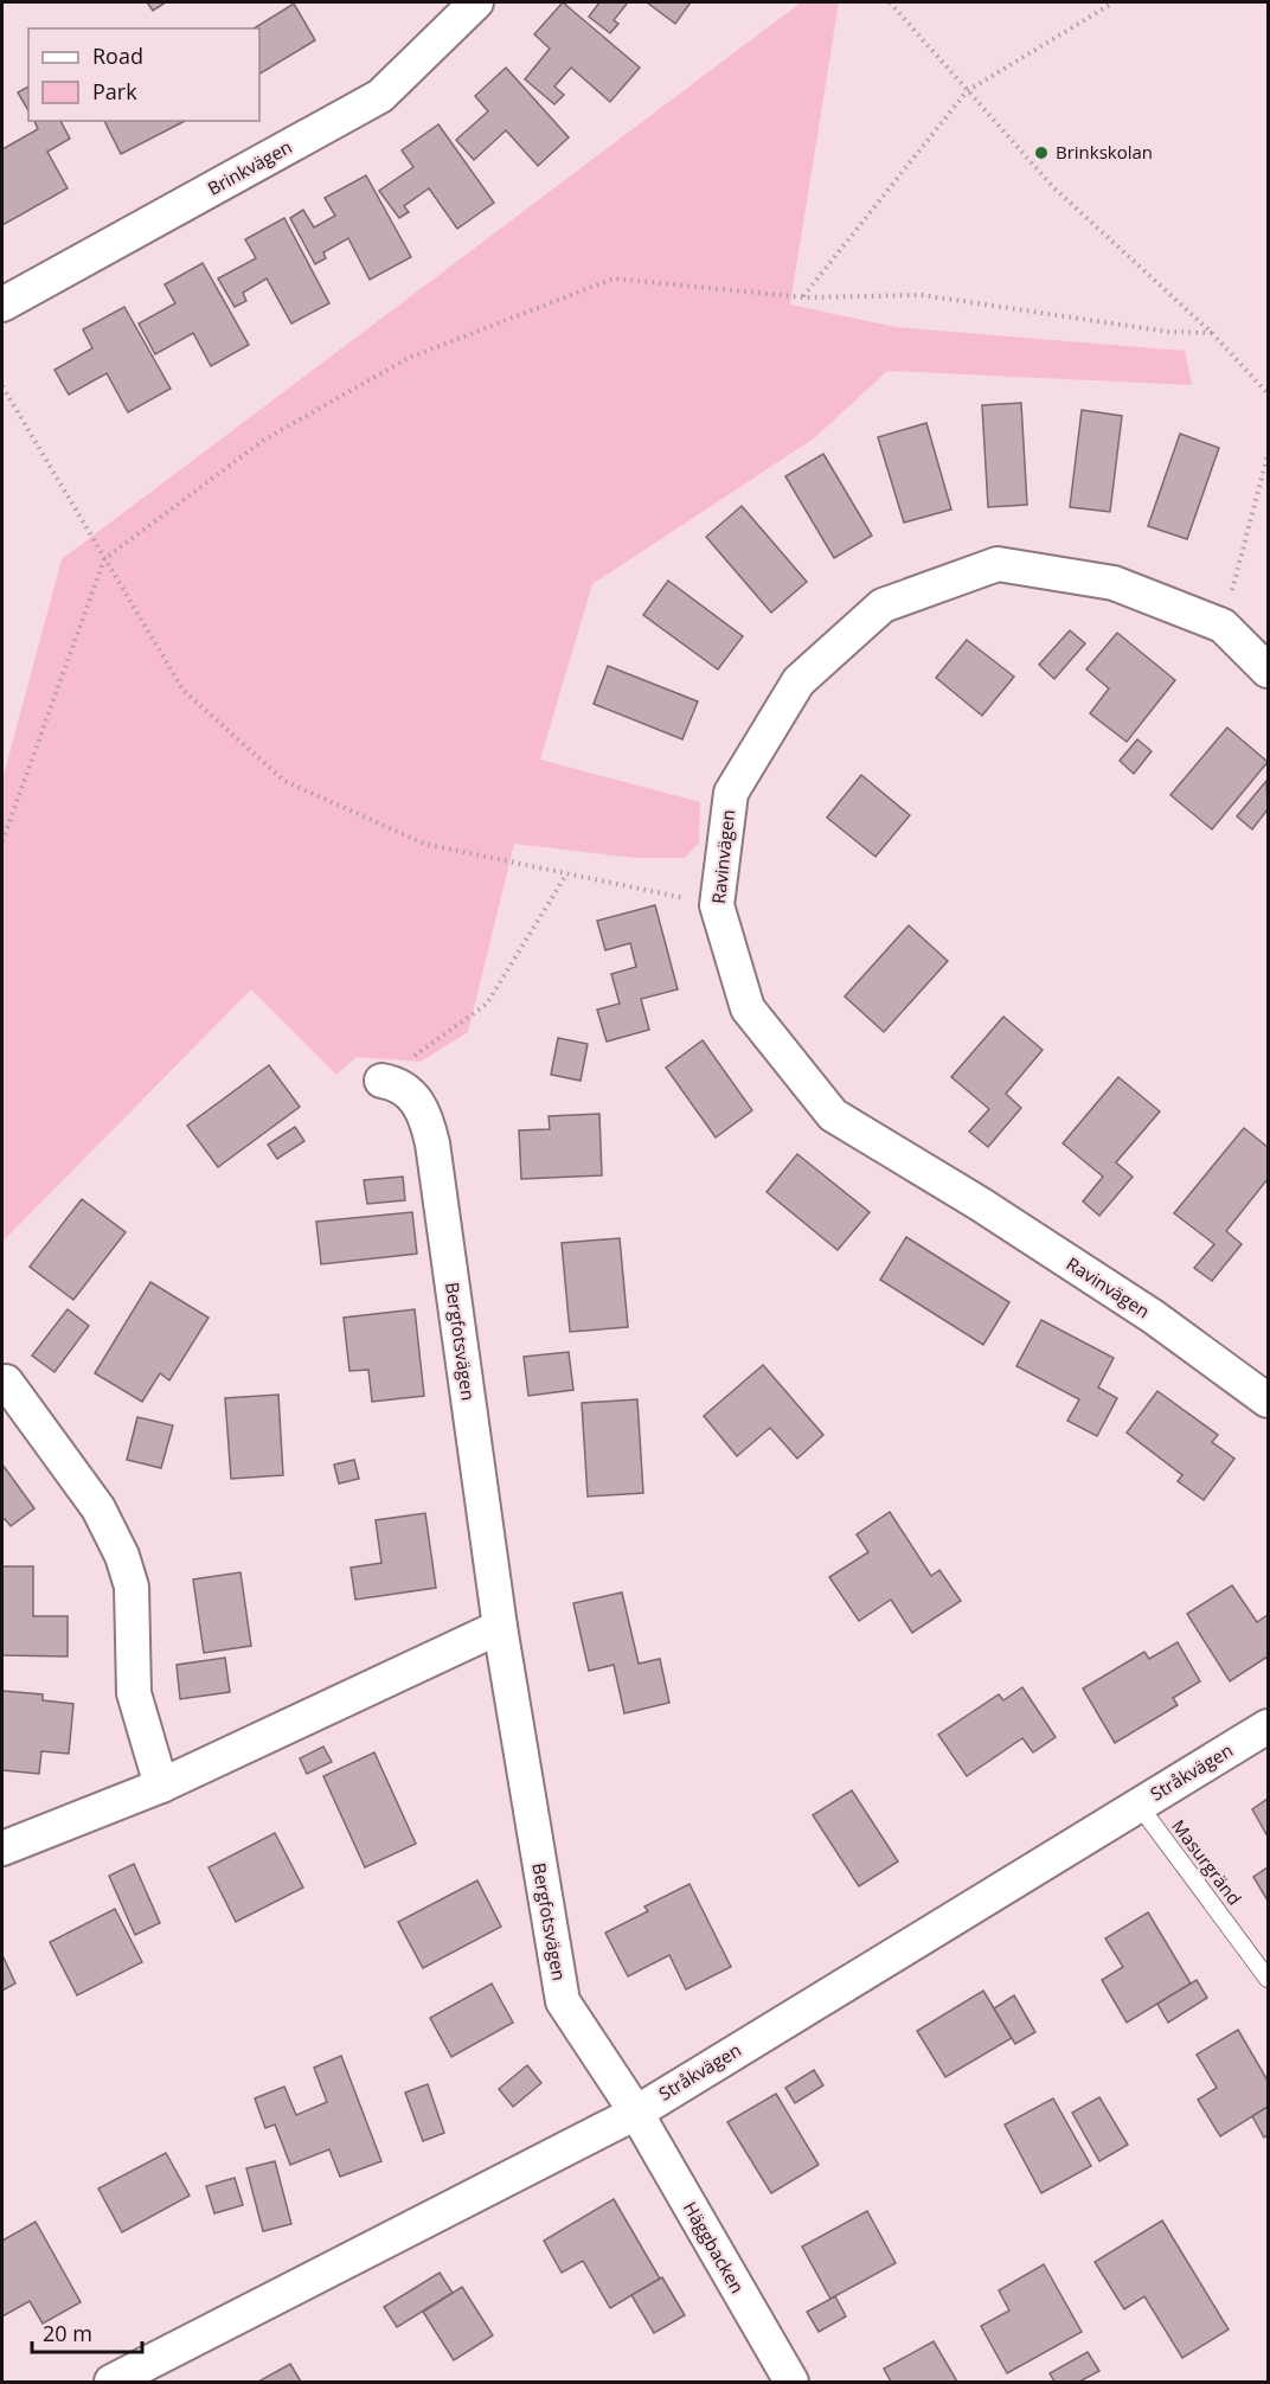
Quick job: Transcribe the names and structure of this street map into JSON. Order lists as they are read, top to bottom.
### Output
{
  "streets": {
    "street": [
      "Brinkvägen",
      "Ravinvägen",
      "Bergfotsvägen",
      "Stråkvägen",
      "Häggbacken"
    ],
    "lane": ["Masurgränd"]
  },
  "crossings": [
    ["Bergfotsvägen", "Stråkvägen"],
    ["Bergfotsvägen", "Häggbacken"],
    ["Stråkvägen", "Masurgränd"],
    ["Stråkvägen", "Häggbacken"]
  ],
  "places": ["Brinkskolan"],
  "legend": ["Road", "Park"],
  "scale_bar": "20 m"
}
